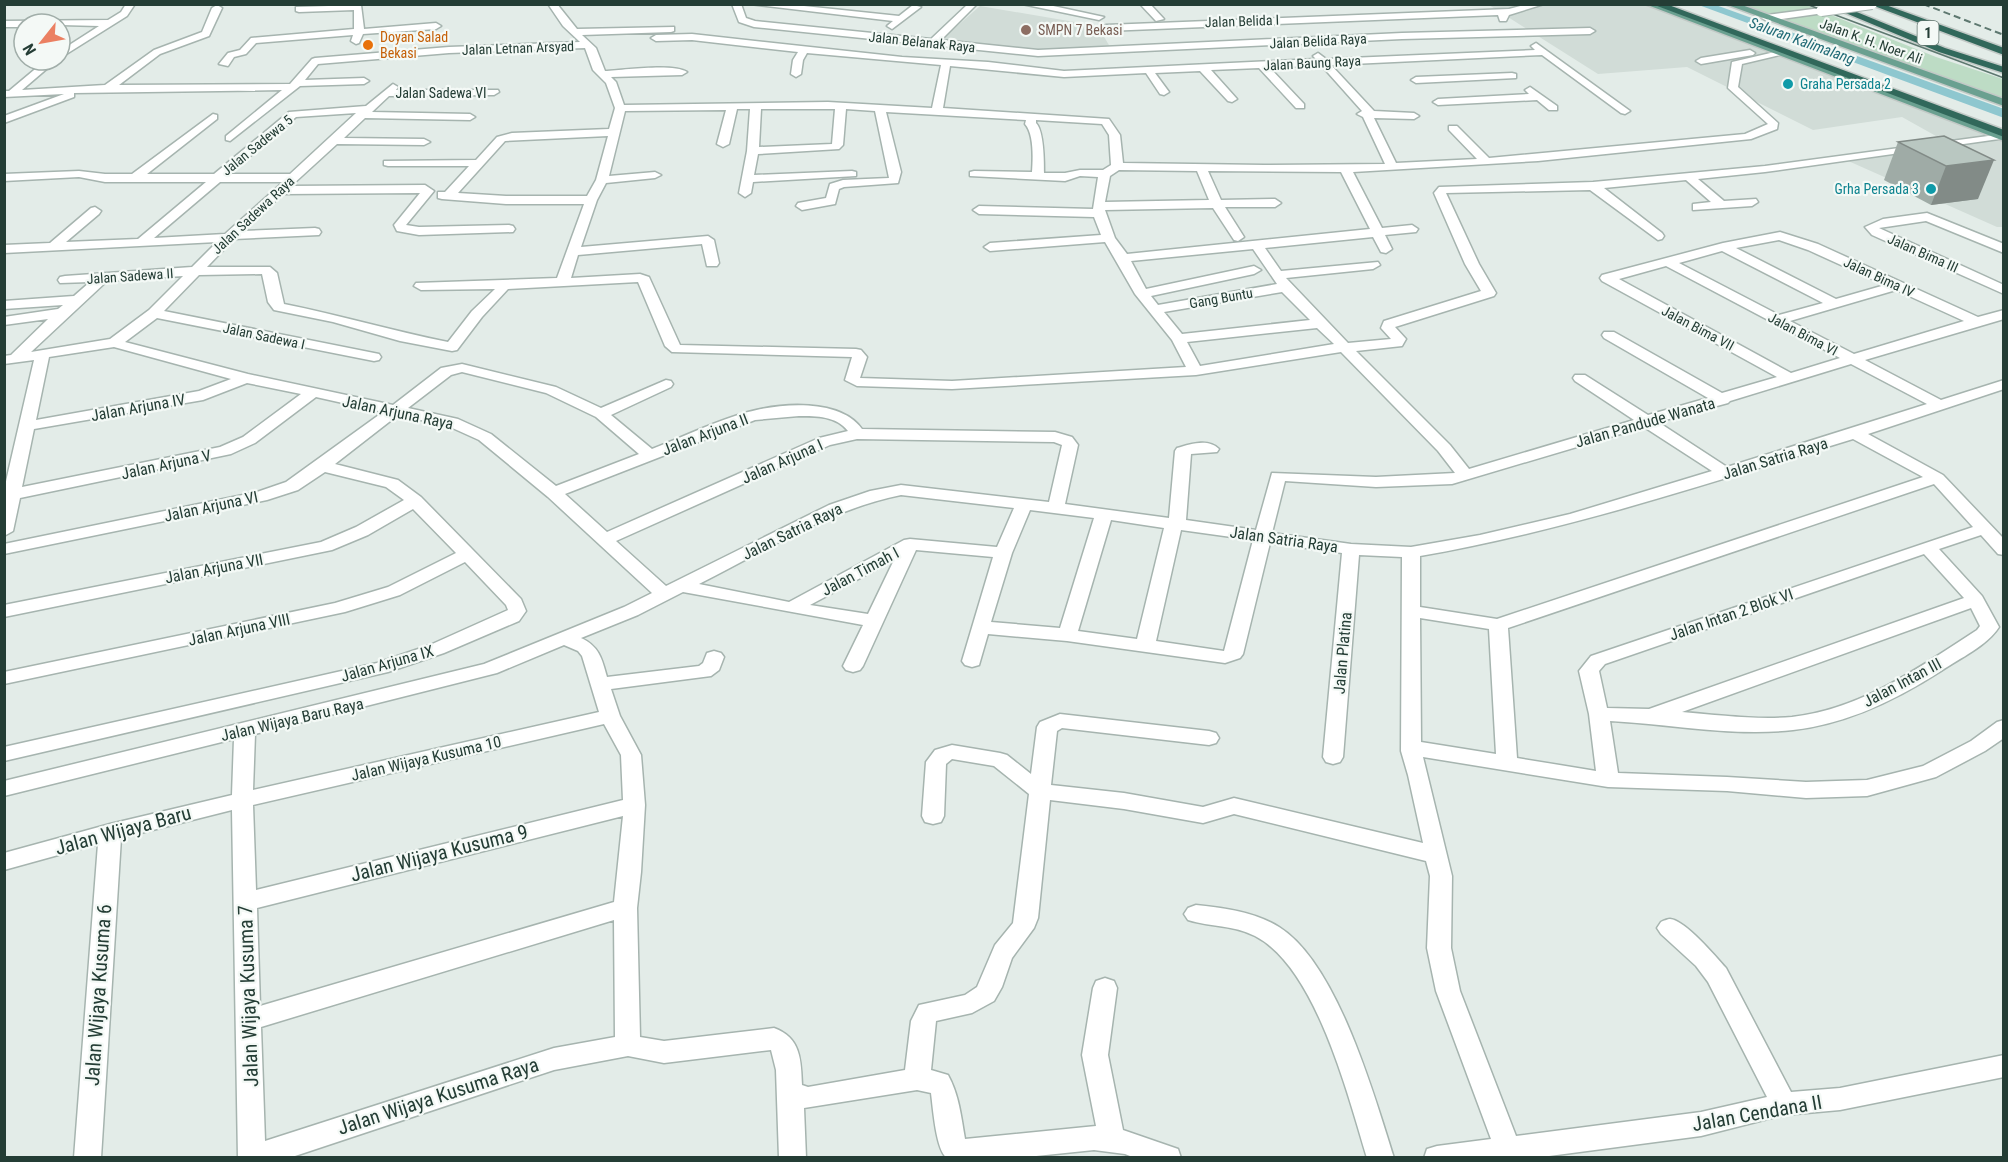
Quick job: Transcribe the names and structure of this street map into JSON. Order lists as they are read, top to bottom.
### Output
{
  "streets": {
    "highway": ["1"],
    "main road": ["Jalan K. H. Noer Ali"],
    "street": [
      "Jalan Belida I",
      "Jalan Belida Raya",
      "Jalan Belanak Raya",
      "Jalan Letnan Arsyad",
      "Jalan Baung Raya",
      "Jalan Sadewa VI",
      "Jalan Sadewa 5",
      "Jalan Sadewa Raya",
      "Jalan Bima III",
      "Jalan Sadewa II",
      "Jalan Bima IV",
      "Gang Buntu",
      "Jalan Bima VII",
      "Jalan Bima VI",
      "Jalan Sadewa I",
      "Jalan Arjuna IV",
      "Jalan Arjuna Raya",
      "Jalan Pandude Wanata",
      "Jalan Arjuna II",
      "Jalan Satria Raya",
      "Jalan Arjuna I",
      "Jalan Arjuna V",
      "Jalan Arjuna VI",
      "Jalan Arjuna VII",
      "Jalan Timah I",
      "Jalan Intan 2 Blok VI",
      "Jalan Arjuna VIII",
      "Jalan Platina",
      "Jalan Arjuna IX",
      "Jalan Intan III",
      "Jalan Wijaya Baru Raya",
      "Jalan Wijaya Kusuma 10",
      "Jalan Wijaya Baru",
      "Jalan Wijaya Kusuma 9",
      "Jalan Wijaya Kusuma 6",
      "Jalan Wijaya Kusuma 7",
      "Jalan Wijaya Kusuma Raya",
      "Jalan Cendana II"
    ]
  },
  "crossings": [
    ["Jalan Belida Raya", "Jalan Belanak Raya"],
    ["Jalan Sadewa VI", "Jalan Sadewa Raya"],
    ["Jalan Sadewa 5", "Jalan Sadewa Raya"],
    ["Jalan Sadewa Raya", "Jalan Sadewa II"],
    ["Jalan Sadewa Raya", "Jalan Sadewa I"],
    ["Jalan Sadewa Raya", "Jalan Arjuna Raya"],
    ["Jalan Bima IV", "Jalan Pandude Wanata"],
    ["Jalan Bima VII", "Jalan Bima VI"],
    ["Jalan Bima VII", "Jalan Pandude Wanata"],
    ["Jalan Bima VI", "Jalan Pandude Wanata"],
    ["Jalan Bima VI", "Jalan Satria Raya"],
    ["Jalan Arjuna IV", "Jalan Arjuna Raya"],
    ["Jalan Arjuna Raya", "Jalan Arjuna II"],
    ["Jalan Arjuna Raya", "Jalan Satria Raya"],
    ["Jalan Arjuna Raya", "Jalan Arjuna I"],
    ["Jalan Arjuna Raya", "Jalan Arjuna V"],
    ["Jalan Arjuna Raya", "Jalan Arjuna VI"],
    ["Jalan Pandude Wanata", "Jalan Satria Raya"],
    ["Jalan Arjuna II", "Jalan Arjuna I"],
    ["Jalan Satria Raya", "Jalan Arjuna I"],
    ["Jalan Satria Raya", "Jalan Platina"],
    ["Jalan Satria Raya", "Jalan Wijaya Baru Raya"],
    ["Jalan Arjuna VI", "Jalan Arjuna IX"],
    ["Jalan Arjuna VII", "Jalan Arjuna IX"],
    ["Jalan Intan 2 Blok VI", "Jalan Intan III"],
    ["Jalan Arjuna VIII", "Jalan Arjuna IX"],
    ["Jalan Wijaya Baru Raya", "Jalan Wijaya Kusuma 7"],
    ["Jalan Wijaya Kusuma 10", "Jalan Wijaya Baru"],
    ["Jalan Wijaya Kusuma 10", "Jalan Wijaya Kusuma 7"],
    ["Jalan Wijaya Baru", "Jalan Wijaya Kusuma 6"],
    ["Jalan Wijaya Baru", "Jalan Wijaya Kusuma 7"],
    ["Jalan Wijaya Kusuma 9", "Jalan Wijaya Kusuma 7"],
    ["Jalan Wijaya Kusuma 7", "Jalan Wijaya Kusuma Raya"]
  ],
  "water": ["Saluran Kalimalang"],
  "places": [
    "SMPN 7 Bekasi",
    "Doyan Salad Bekasi",
    "Graha Persada 2",
    "Grha Persada 3"
  ],
  "north": "bottom left"
}
